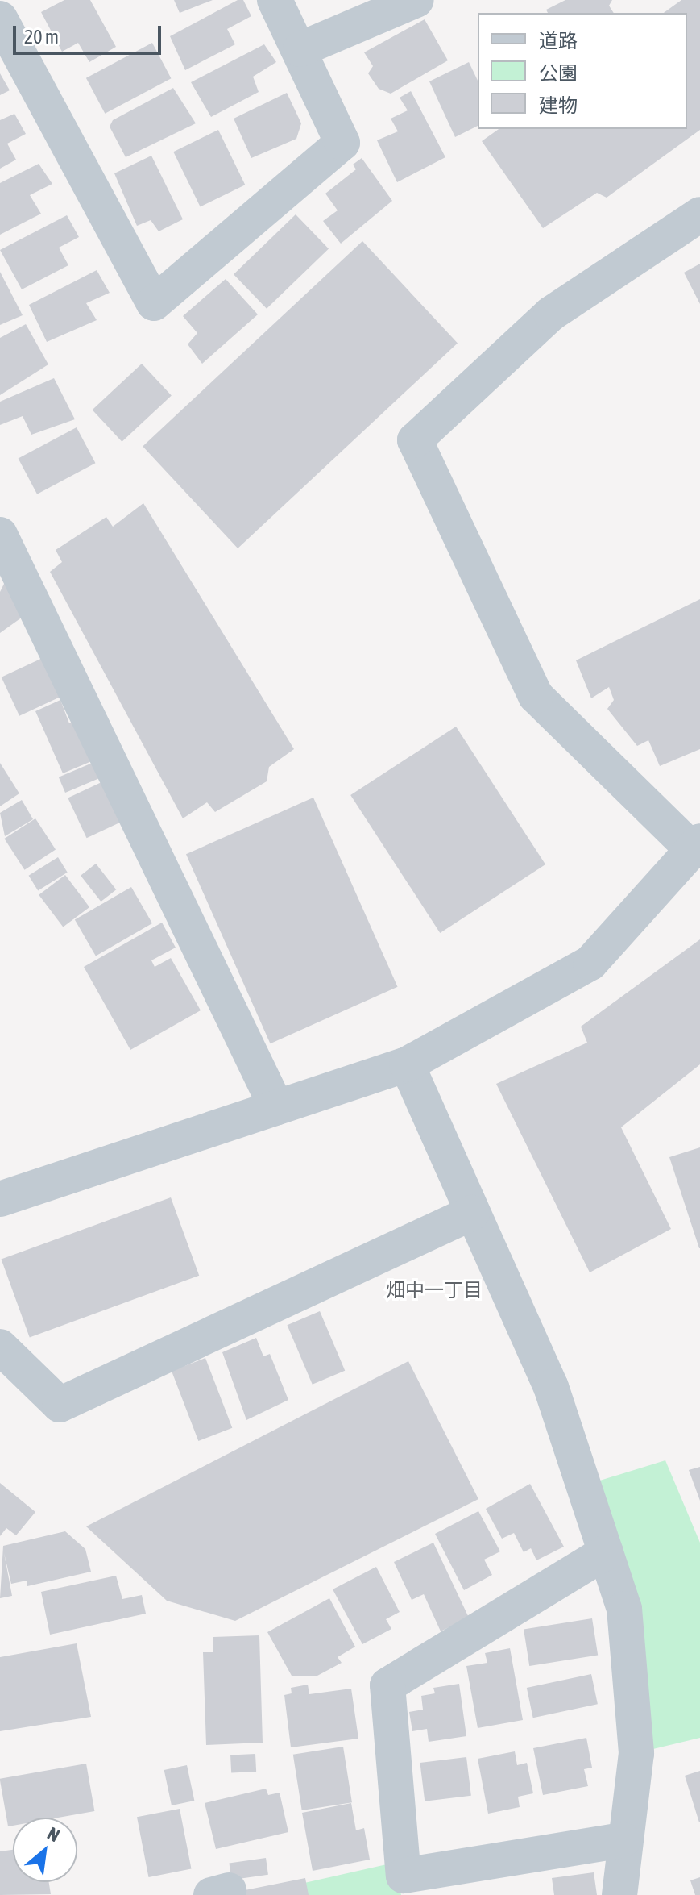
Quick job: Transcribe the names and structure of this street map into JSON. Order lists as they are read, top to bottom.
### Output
{
  "districts": ["畑中一丁目"],
  "legend": ["道路", "公園", "建物"],
  "scale_bar": "20 m",
  "north": "top right"
}
